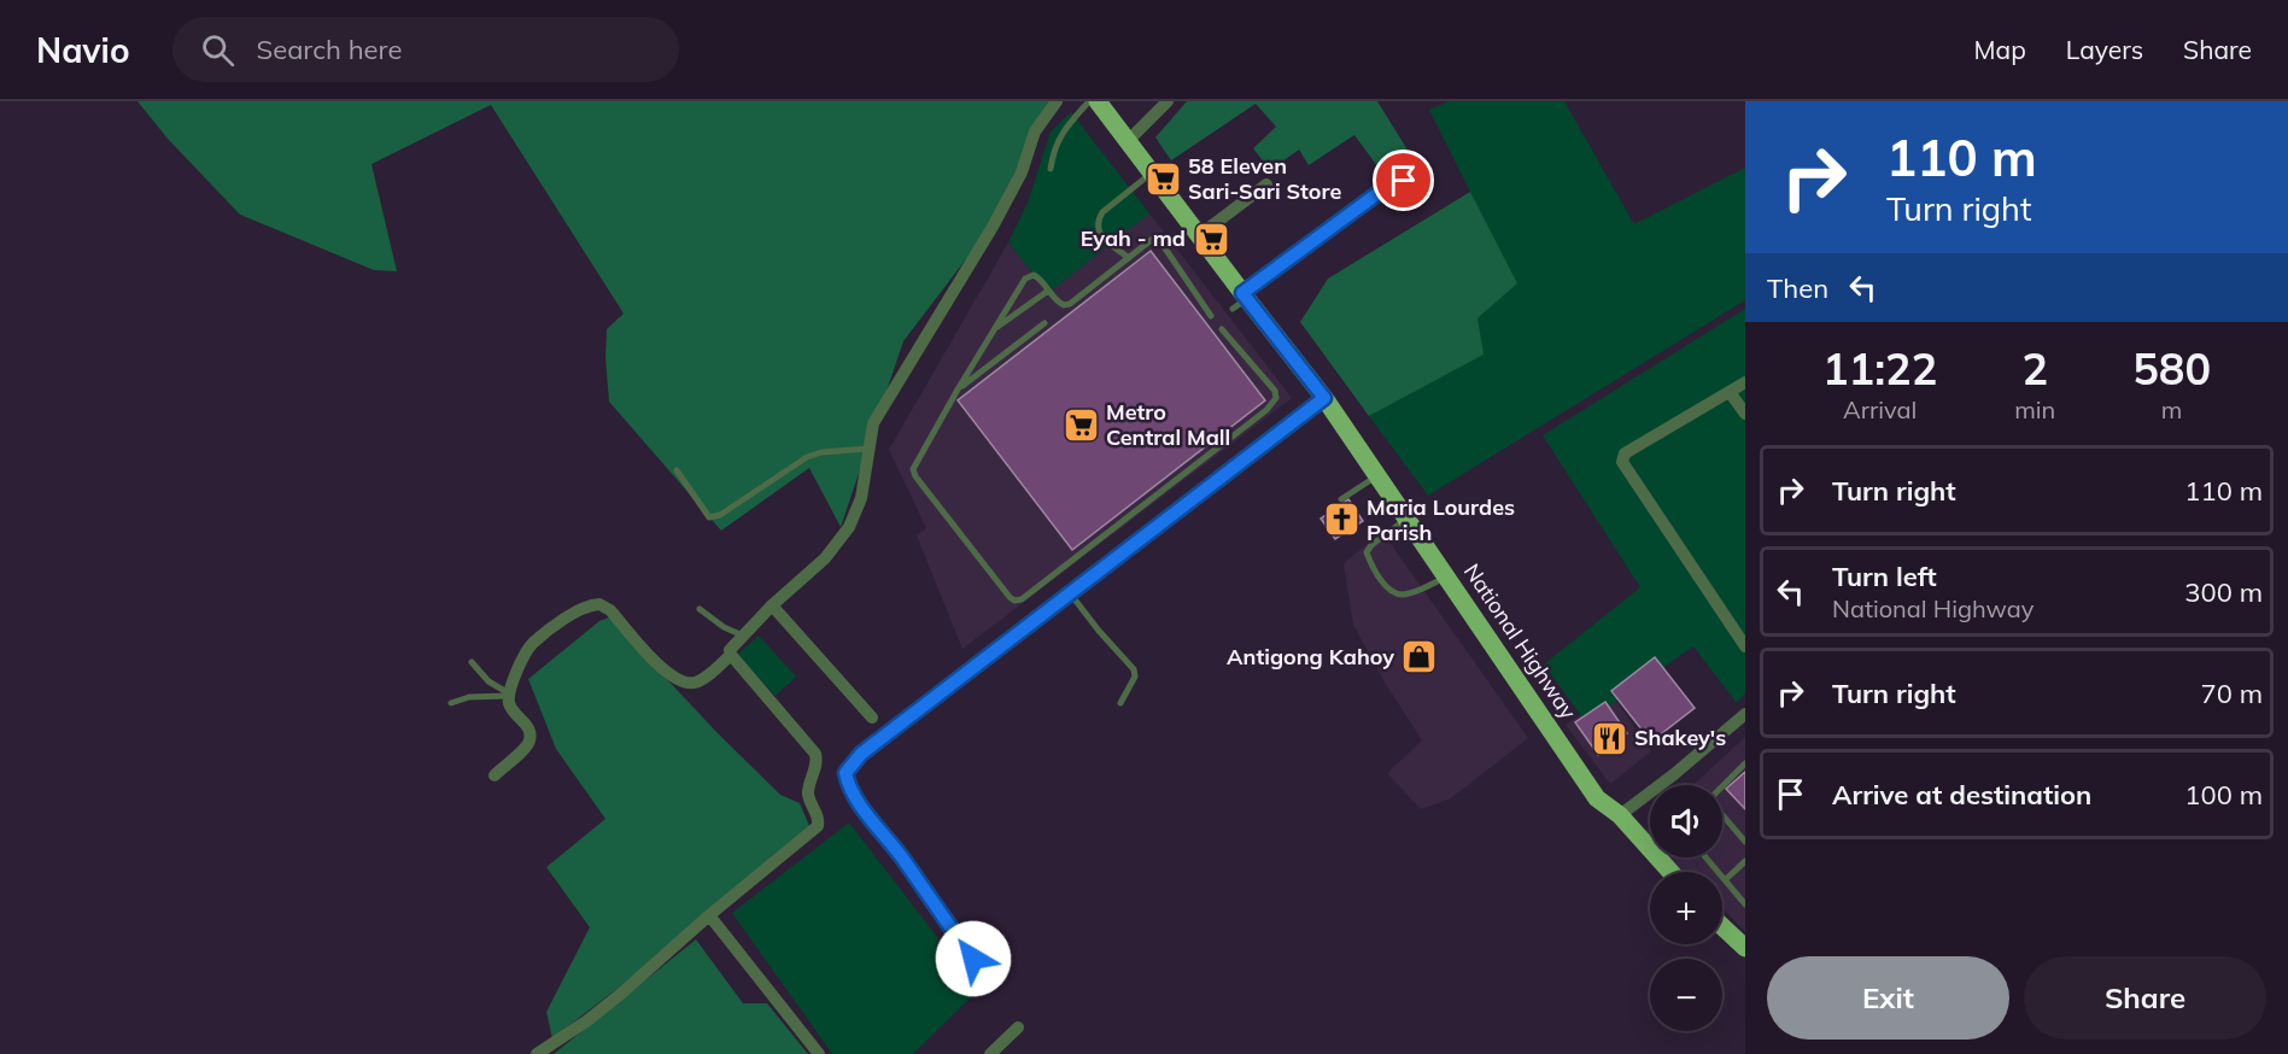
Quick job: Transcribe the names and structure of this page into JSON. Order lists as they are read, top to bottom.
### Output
{
  "streets": {
    "main road": ["National Highway"]
  },
  "places": {
    "supermarket": ["58 Eleven Sari-Sari Store", "Eyah - md", "Metro Central Mall"],
    "church": ["Maria Lourdes Parish"],
    "shop": ["Antigong Kahoy"],
    "restaurant": ["Shakey's"]
  },
  "page": {
    "header": "Navio",
    "search": "Search here",
    "nav": ["Map", "Layers", "Share"],
    "turn": ["110 m", "Turn right"],
    "then": "Then",
    "eta": [
      "11:22",
      "Arrival",
      "2",
      "min",
      "580",
      "m"
    ],
    "list": [
      {
        "name": "Turn right",
        "value": "110 m"
      },
      {
        "name": "Turn left",
        "note": "National Highway",
        "value": "300 m"
      },
      {
        "name": "Turn right",
        "value": "70 m"
      },
      {
        "name": "Arrive at destination",
        "value": "100 m"
      }
    ],
    "map_buttons": ["+", "−"],
    "buttons": ["Exit", "Share"]
  }
}
